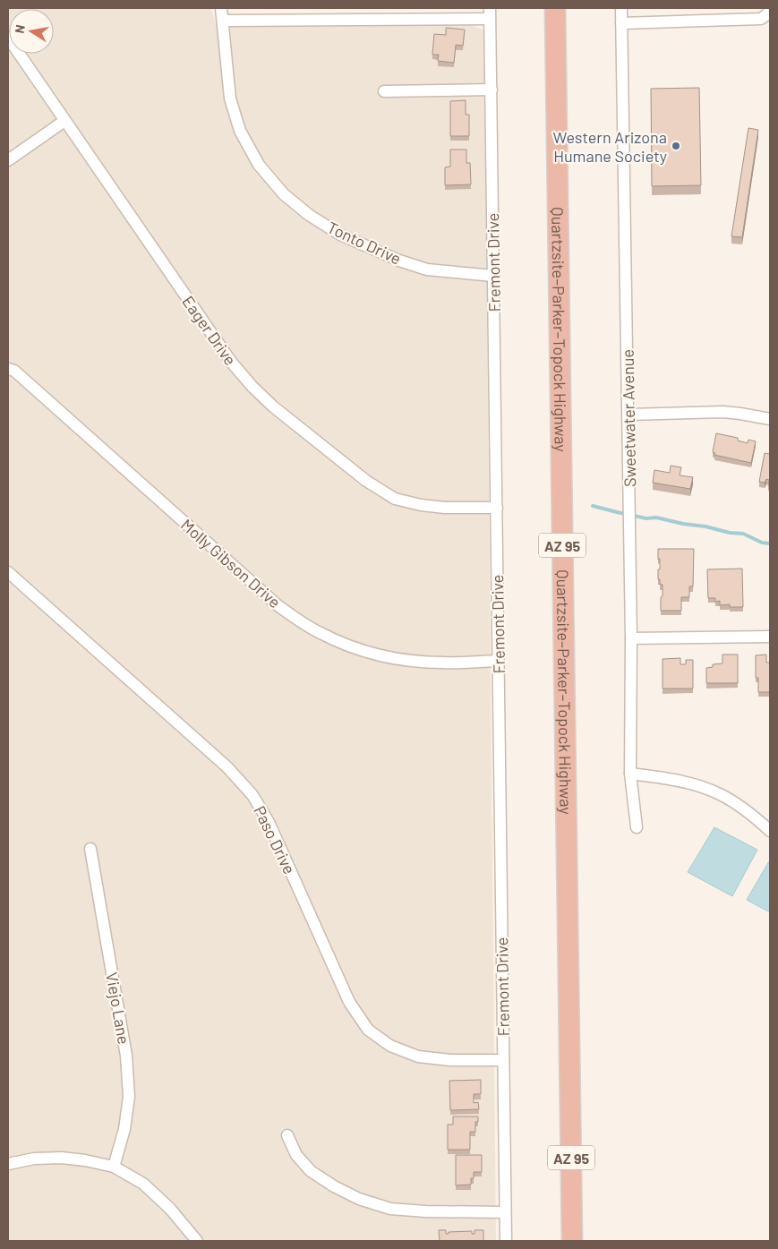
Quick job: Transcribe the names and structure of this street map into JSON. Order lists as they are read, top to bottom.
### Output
{
  "streets": {
    "highway": ["Quartzsite–Parker–Topock Highway", "AZ 95"],
    "street": [
      "Tonto Drive",
      "Fremont Drive",
      "Eager Drive",
      "Sweetwater Avenue",
      "Molly Gibson Drive",
      "Paso Drive",
      "Viejo Lane"
    ]
  },
  "crossings": [
    ["Tonto Drive", "Fremont Drive"],
    ["Fremont Drive", "Eager Drive"],
    ["Fremont Drive", "Molly Gibson Drive"],
    ["Fremont Drive", "Paso Drive"]
  ],
  "places": ["Western Arizona Humane Society"],
  "north": "left"
}
